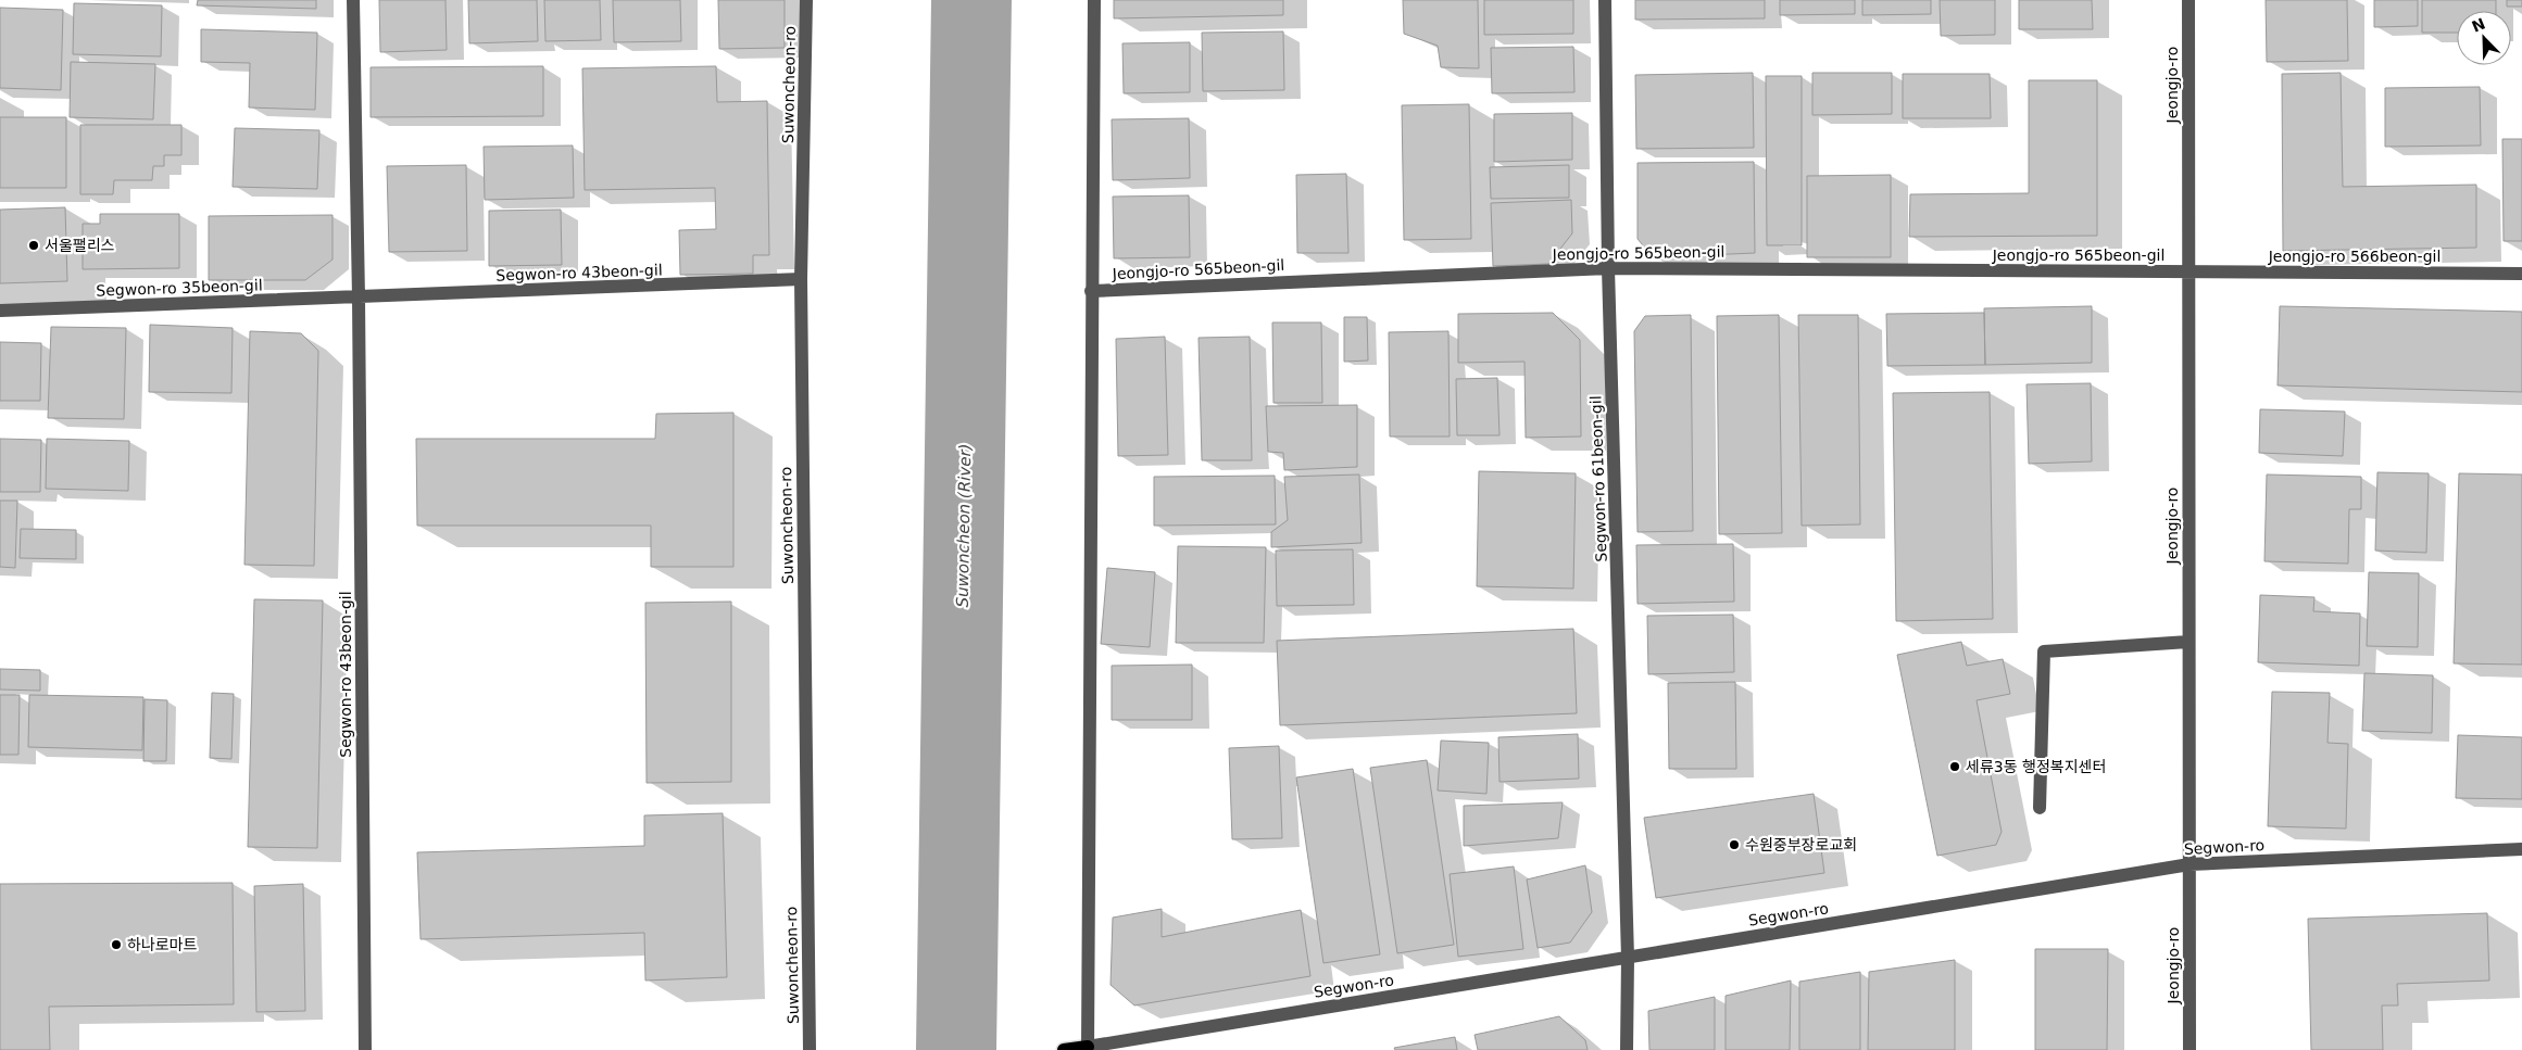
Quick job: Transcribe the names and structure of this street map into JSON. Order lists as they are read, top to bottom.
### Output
{
  "streets": {
    "main road": ["Segwon-ro"],
    "street": [
      "Suwoncheon-ro",
      "Jeongjo-ro",
      "Jeongjo-ro 565beon-gil",
      "Jeongjo-ro 566beon-gil",
      "Segwon-ro 43beon-gil",
      "Segwon-ro 35beon-gil",
      "Segwon-ro 61beon-gil"
    ]
  },
  "crossings": [
    ["Suwoncheon-ro", "Segwon-ro 43beon-gil"],
    ["Jeongjo-ro", "Jeongjo-ro 565beon-gil"],
    ["Jeongjo-ro", "Jeongjo-ro 566beon-gil"],
    ["Jeongjo-ro", "Segwon-ro"],
    ["Jeongjo-ro 565beon-gil", "Jeongjo-ro 566beon-gil"],
    ["Jeongjo-ro 565beon-gil", "Segwon-ro 61beon-gil"],
    ["Segwon-ro 43beon-gil", "Segwon-ro 35beon-gil"],
    ["Segwon-ro 61beon-gil", "Segwon-ro"]
  ],
  "water": ["Suwoncheon (River)"],
  "places": [
    "서울팰리스",
    "세류3동 행정복지센터",
    "수원중부장로교회",
    "하나로마트"
  ],
  "north": "top left"
}
